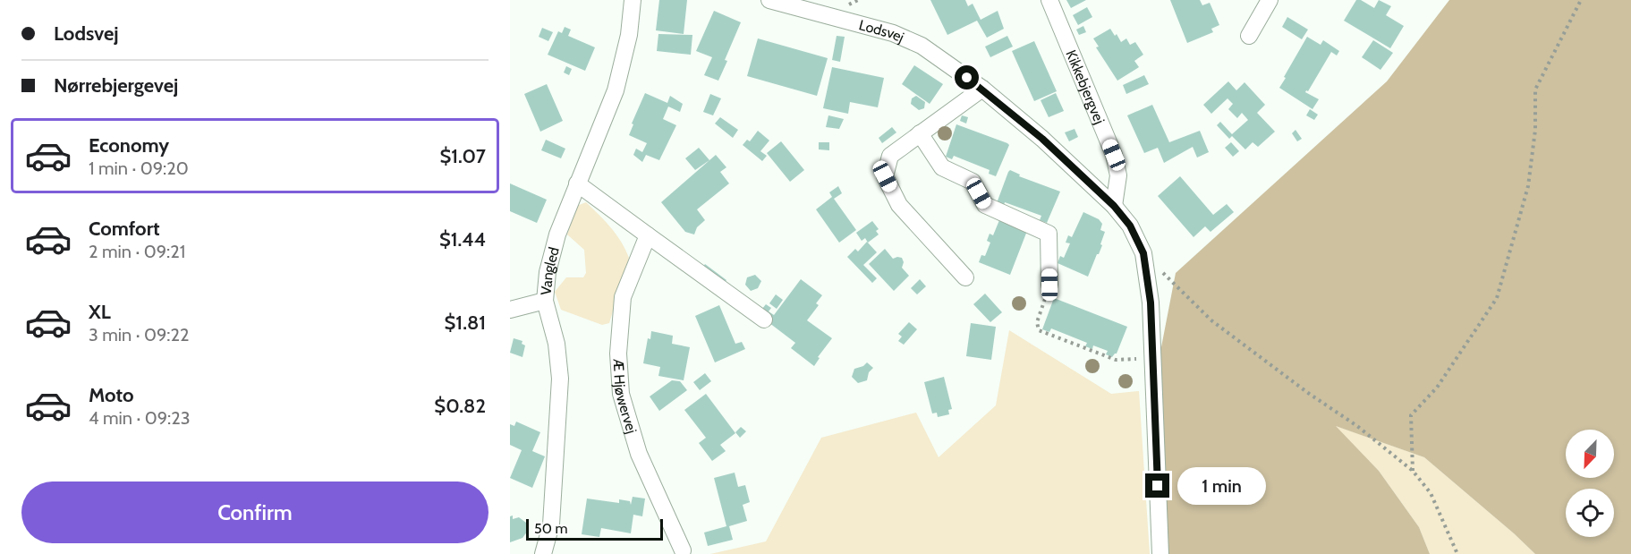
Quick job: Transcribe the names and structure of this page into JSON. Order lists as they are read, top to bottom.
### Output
{
  "streets": {
    "street": [
      "Lodsvej",
      "Kikkebjergvej",
      "Vangled",
      "Æ Hjøwervej"
    ]
  },
  "crossings": [
    ["Lodsvej", "Kikkebjergvej"]
  ],
  "scale_bar": "50 m",
  "north": "bottom left",
  "page": {
    "banner": ["Lodsvej", "Nørrebjergevej"],
    "list": [
      {
        "name": "Economy",
        "note": "1 min · 09:20",
        "value": "$1.07"
      },
      {
        "name": "Comfort",
        "note": "2 min · 09:21",
        "value": "$1.44"
      },
      {
        "name": "XL",
        "note": "3 min · 09:22",
        "value": "$1.81"
      },
      {
        "name": "Moto",
        "note": "4 min · 09:23",
        "value": "$0.82"
      }
    ],
    "bubble": "1 min",
    "buttons": "Confirm",
    "scale": "50 m"
  }
}
